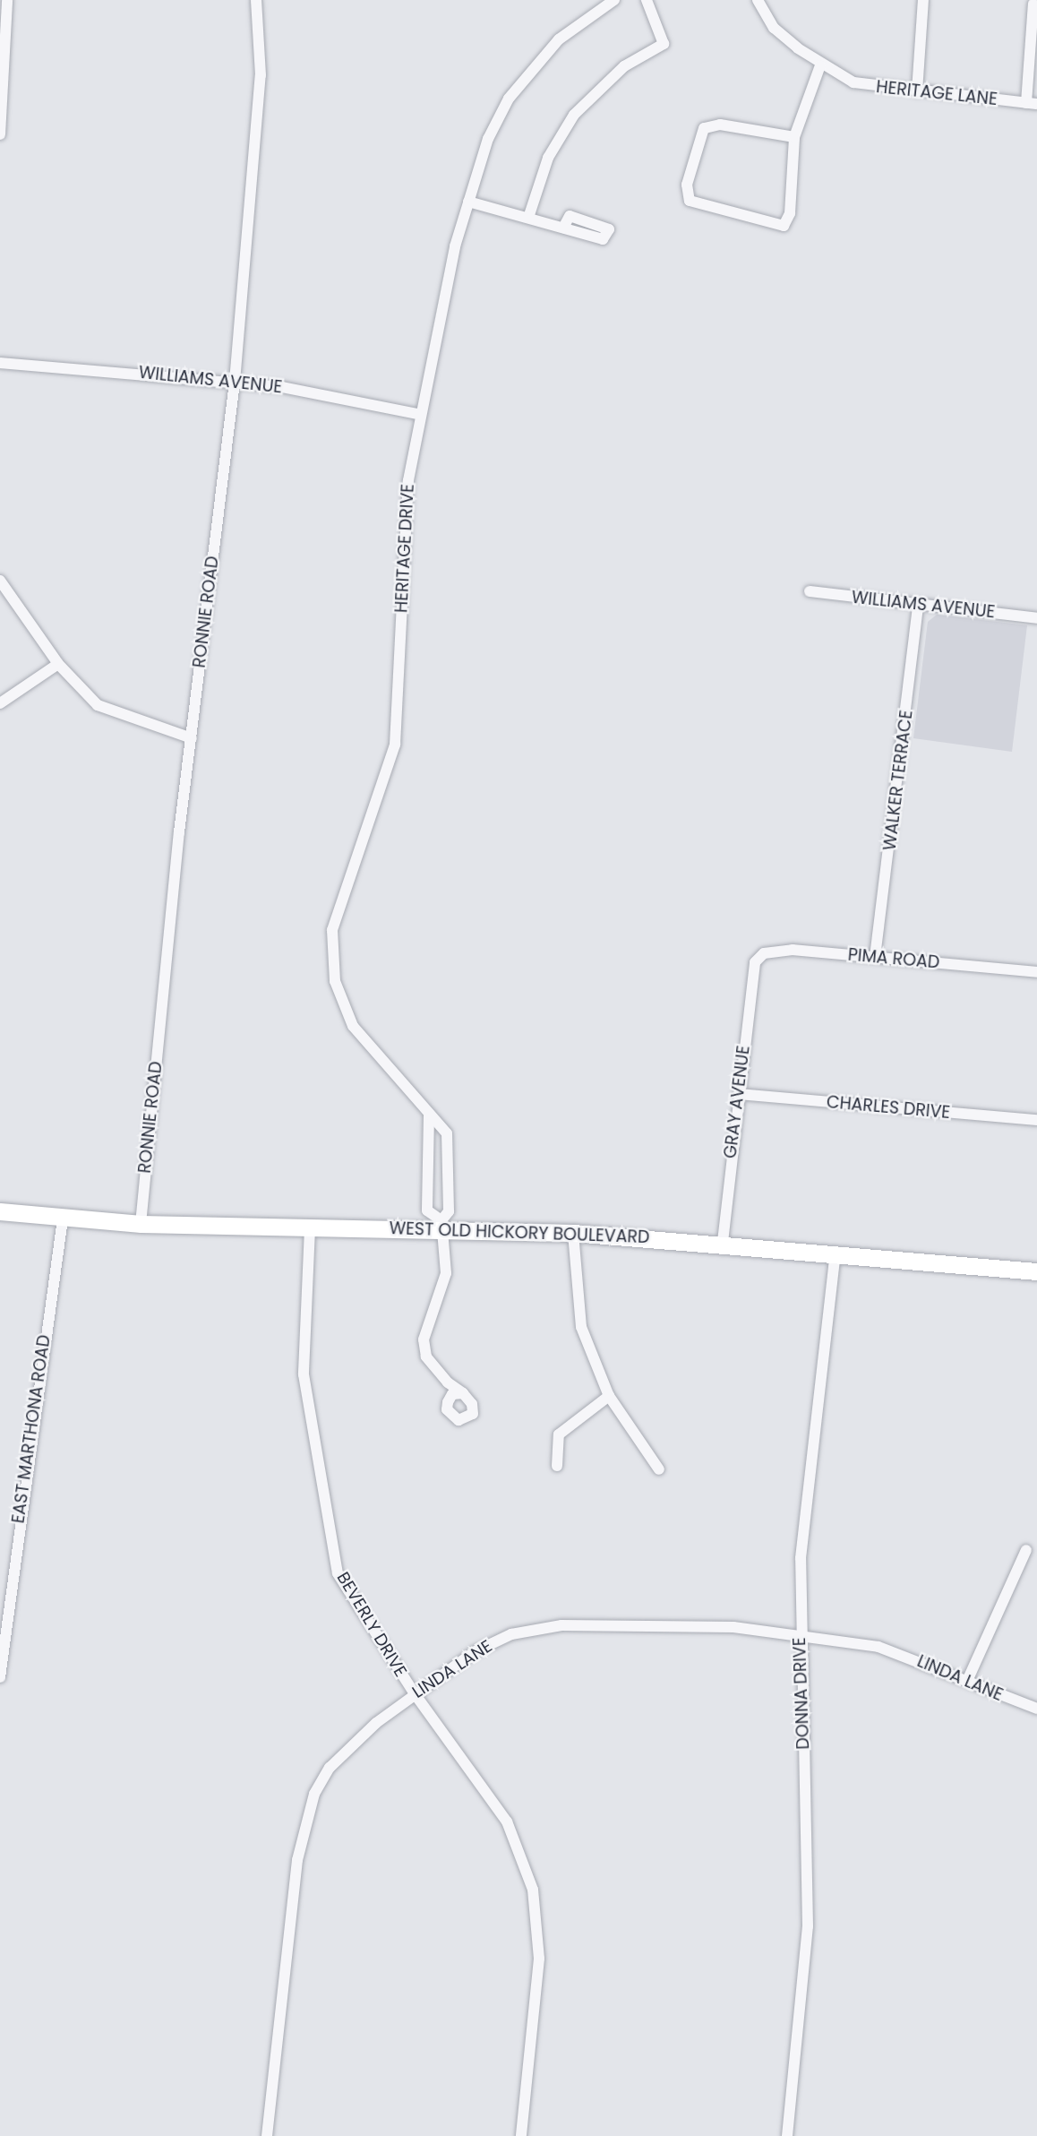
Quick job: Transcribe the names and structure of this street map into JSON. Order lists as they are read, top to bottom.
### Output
{
  "streets": {
    "main road": ["WEST OLD HICKORY BOULEVARD"],
    "street": [
      "HERITAGE LANE",
      "WILLIAMS AVENUE",
      "HERITAGE DRIVE",
      "RONNIE ROAD",
      "WALKER TERRACE",
      "PIMA ROAD",
      "GRAY AVENUE",
      "CHARLES DRIVE",
      "EAST MARTHONA ROAD",
      "BEVERLY DRIVE",
      "LINDA LANE",
      "DONNA DRIVE"
    ]
  },
  "crossings": [
    ["WILLIAMS AVENUE", "HERITAGE DRIVE"],
    ["WILLIAMS AVENUE", "RONNIE ROAD"],
    ["WILLIAMS AVENUE", "WALKER TERRACE"],
    ["HERITAGE DRIVE", "WEST OLD HICKORY BOULEVARD"],
    ["RONNIE ROAD", "WEST OLD HICKORY BOULEVARD"],
    ["WALKER TERRACE", "PIMA ROAD"],
    ["PIMA ROAD", "GRAY AVENUE"],
    ["GRAY AVENUE", "CHARLES DRIVE"],
    ["GRAY AVENUE", "WEST OLD HICKORY BOULEVARD"],
    ["WEST OLD HICKORY BOULEVARD", "EAST MARTHONA ROAD"],
    ["WEST OLD HICKORY BOULEVARD", "BEVERLY DRIVE"],
    ["WEST OLD HICKORY BOULEVARD", "DONNA DRIVE"],
    ["BEVERLY DRIVE", "LINDA LANE"],
    ["LINDA LANE", "DONNA DRIVE"]
  ]
}
